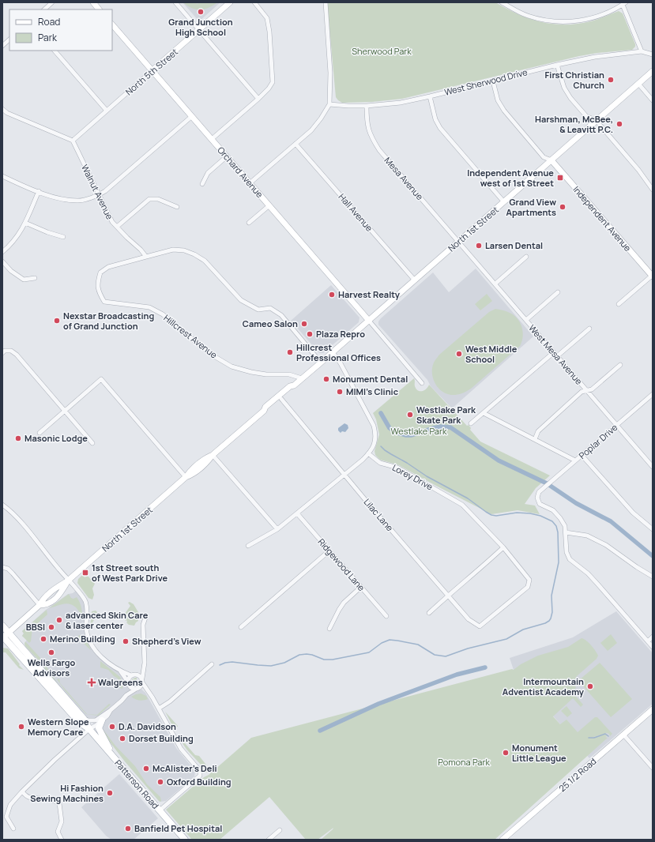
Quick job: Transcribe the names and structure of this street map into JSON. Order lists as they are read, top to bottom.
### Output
{
  "streets": {
    "main road": [
      "North 5th Street",
      "Orchard Avenue",
      "Independent Avenue",
      "North 1st Street",
      "25 1/2 Road",
      "Patterson Road"
    ],
    "street": [
      "West Sherwood Drive",
      "Mesa Avenue",
      "Walnut Avenue",
      "Hall Avenue",
      "Hillcrest Avenue",
      "West Mesa Avenue",
      "Poplar Drive",
      "Lorey Drive",
      "Lilac Lane",
      "Ridgewood Lane"
    ]
  },
  "crossings": [
    ["North 5th Street", "Orchard Avenue"],
    ["North 5th Street", "Walnut Avenue"],
    ["West Sherwood Drive", "Mesa Avenue"],
    ["Orchard Avenue", "North 1st Street"],
    ["Mesa Avenue", "North 1st Street"],
    ["Mesa Avenue", "West Mesa Avenue"],
    ["Walnut Avenue", "Hillcrest Avenue"],
    ["Hall Avenue", "North 1st Street"],
    ["Independent Avenue", "North 1st Street"],
    ["North 1st Street", "Hillcrest Avenue"],
    ["North 1st Street", "West Mesa Avenue"],
    ["North 1st Street", "Lilac Lane"],
    ["North 1st Street", "Patterson Road"],
    ["West Mesa Avenue", "Poplar Drive"],
    ["Lorey Drive", "Lilac Lane"]
  ],
  "parks": ["Sherwood Park", "Westlake Park", "Pomona Park"],
  "places": {
    "other": [
      "Grand Junction High School",
      "First Christian Church",
      "Harshman, McBee, & Leavitt P.C.",
      "Grand View Apartments",
      "Larsen Dental",
      "Harvest Realty",
      "Nexstar Broadcasting of Grand Junction",
      "Cameo Salon",
      "Plaza Repro",
      "Hillcrest Professional Offices",
      "West Middle School",
      "Monument Dental",
      "MIMI's Clinic",
      "Westlake Park Skate Park",
      "Masonic Lodge",
      "advanced Skin Care & laser center",
      "BBSI",
      "Merino Building",
      "Shepherd's View",
      "Wells Fargo Advisors",
      "Intermountain Adventist Academy",
      "Western Slope Memory Care",
      "D.A. Davidson",
      "Dorset Building",
      "Monument Little League",
      "McAlister's Deli",
      "Oxford Building",
      "Hi Fashion Sewing Machines",
      "Banfield Pet Hospital"
    ],
    "transit": ["Independent Avenue west of 1st Street", "1st Street south of West Park Drive"],
    "health": ["Walgreens"]
  },
  "legend": ["Road", "Park"]
}
